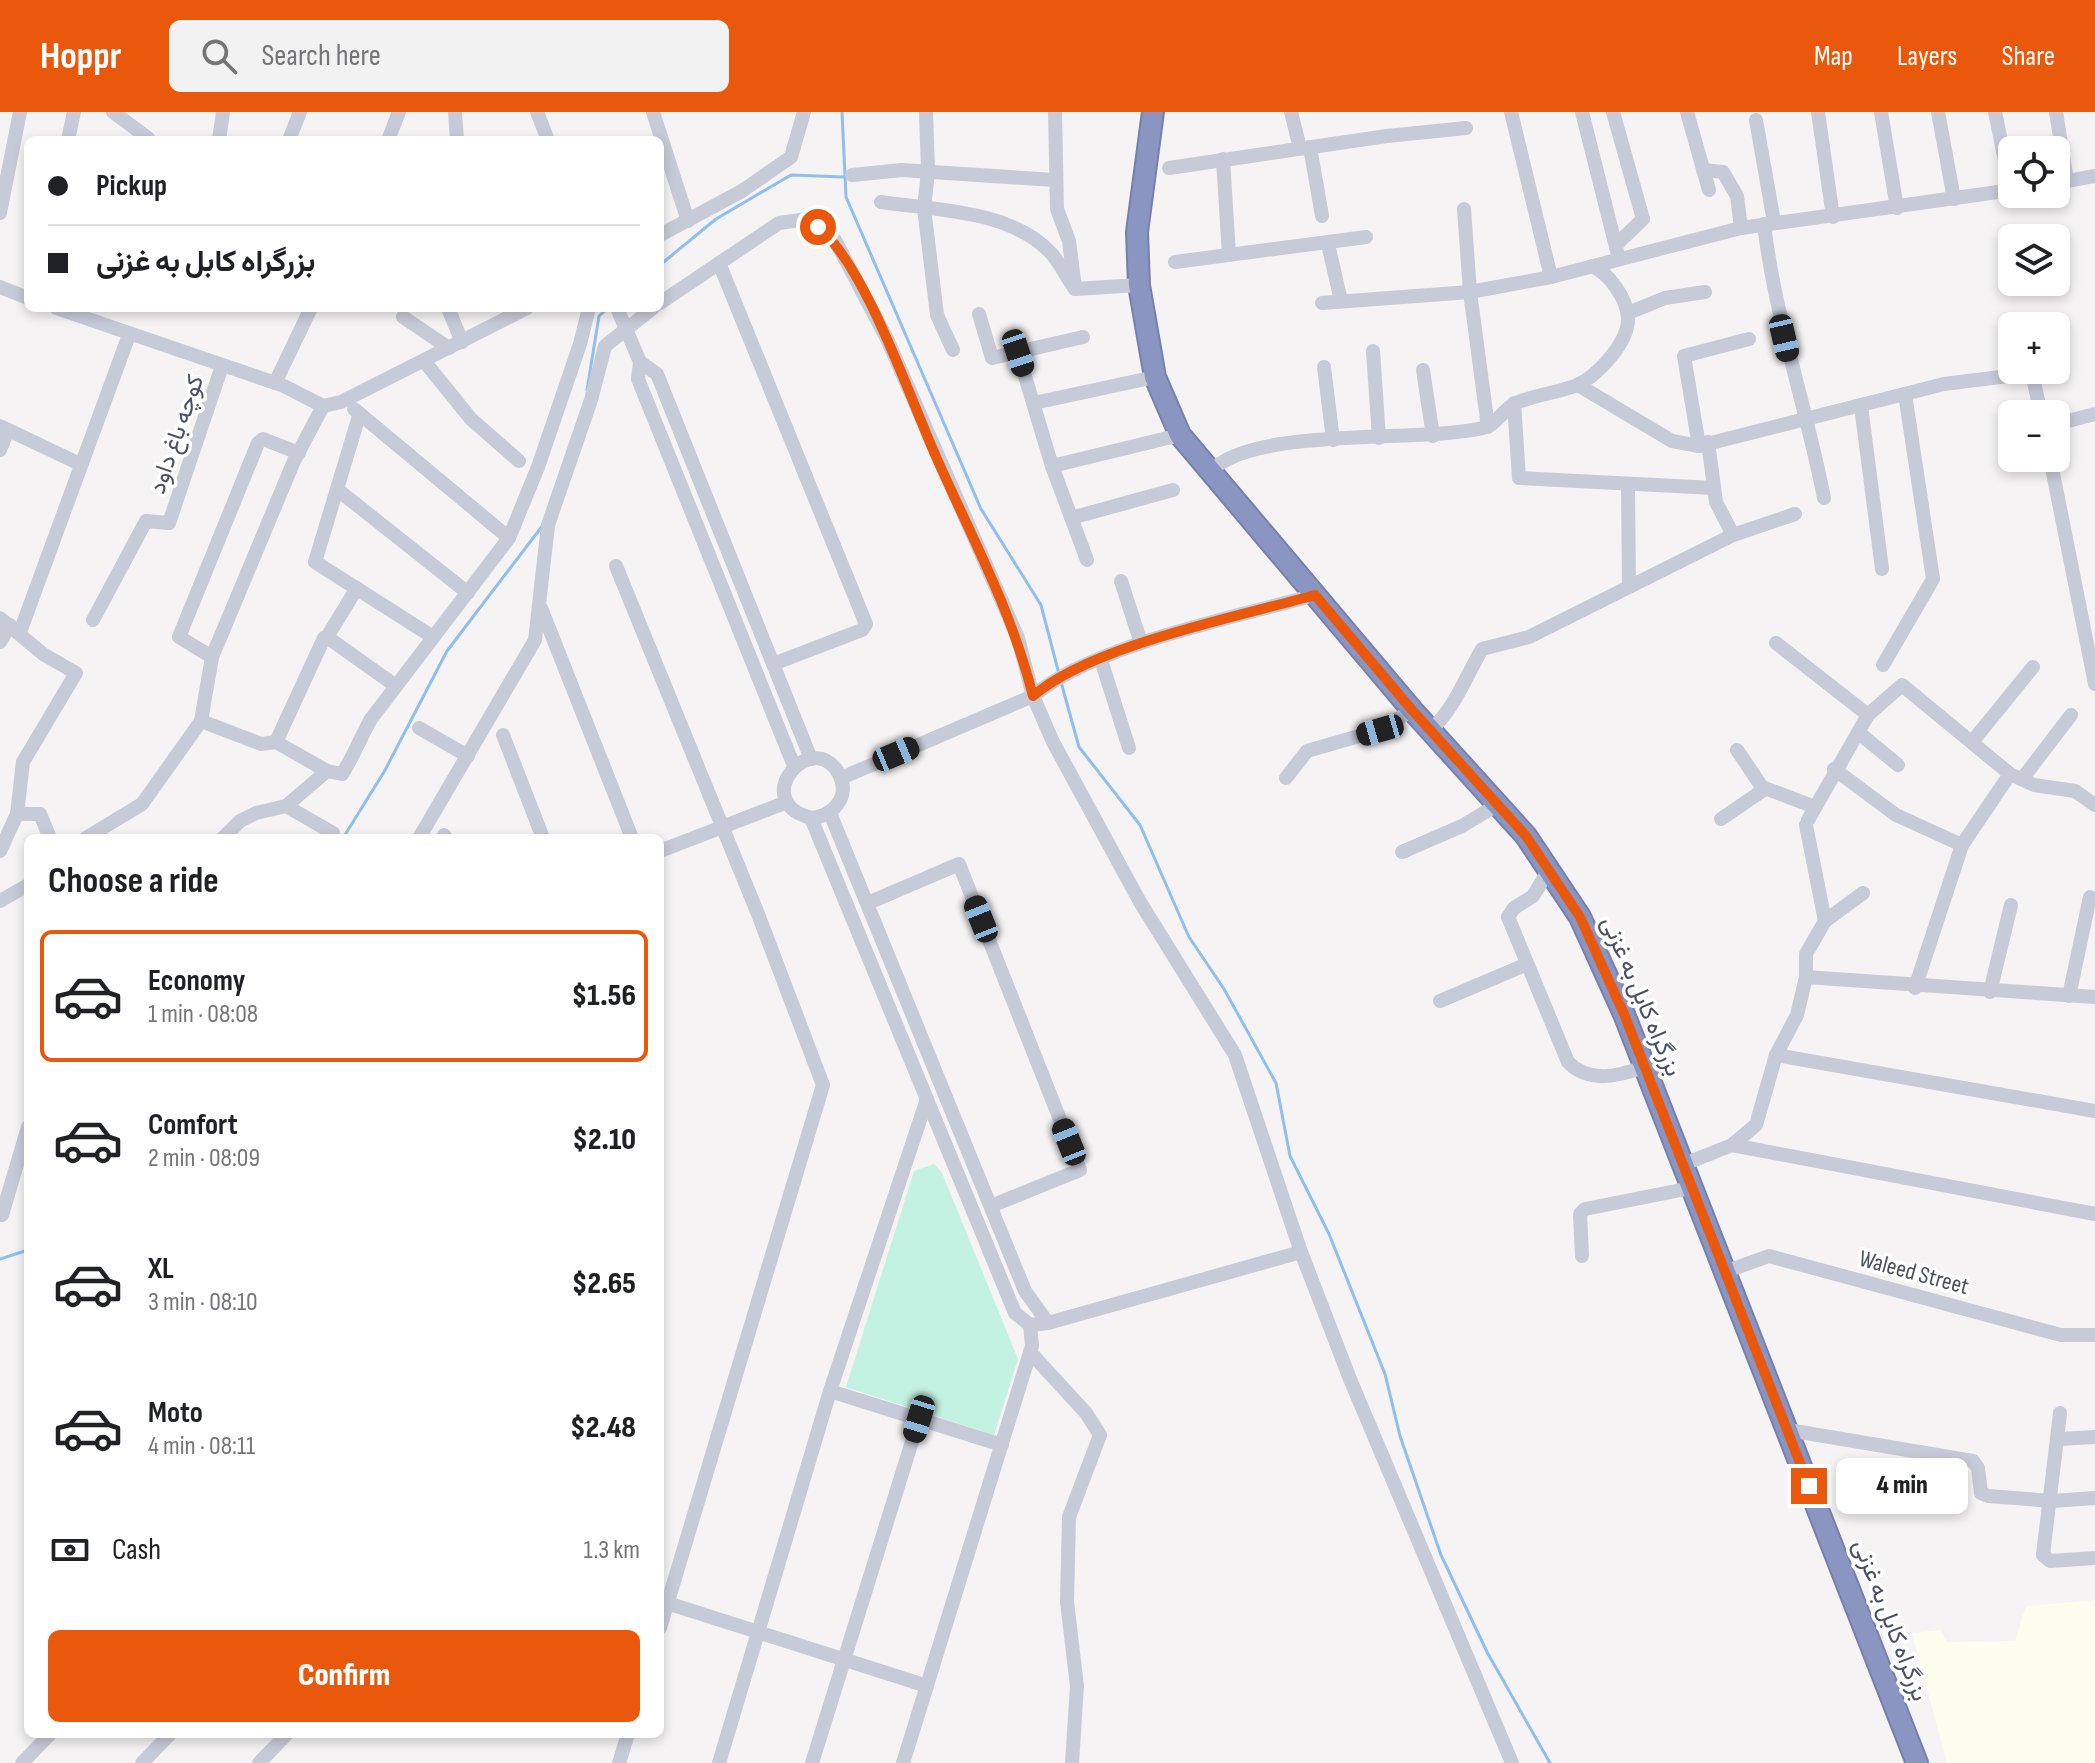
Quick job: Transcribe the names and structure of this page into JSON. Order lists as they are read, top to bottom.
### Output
{
  "streets": {
    "highway": ["بزرگراه کابل به غزنی"],
    "street": ["کوچه باغ داود", "Waleed Street"]
  },
  "crossings": [
    ["بزرگراه کابل به غزنی", "Waleed Street"]
  ],
  "page": {
    "header": "Hoppr",
    "search": "Search here",
    "nav": ["Map", "Layers", "Share"],
    "map_buttons": ["+", "−"],
    "banner": ["Pickup", "بزرگراه کابل به غزنی"],
    "heading": "Choose a ride",
    "list": [
      {
        "name": "Economy",
        "note": "1 min · 08:08",
        "value": "$1.56"
      },
      {
        "name": "Comfort",
        "note": "2 min · 08:09",
        "value": "$2.10"
      },
      {
        "name": "XL",
        "note": "3 min · 08:10",
        "value": "$2.65"
      },
      {
        "name": "Moto",
        "note": "4 min · 08:11",
        "value": "$2.48"
      }
    ],
    "bubble": "4 min",
    "pay": ["Cash", "1.3 km"],
    "buttons": "Confirm"
  }
}
